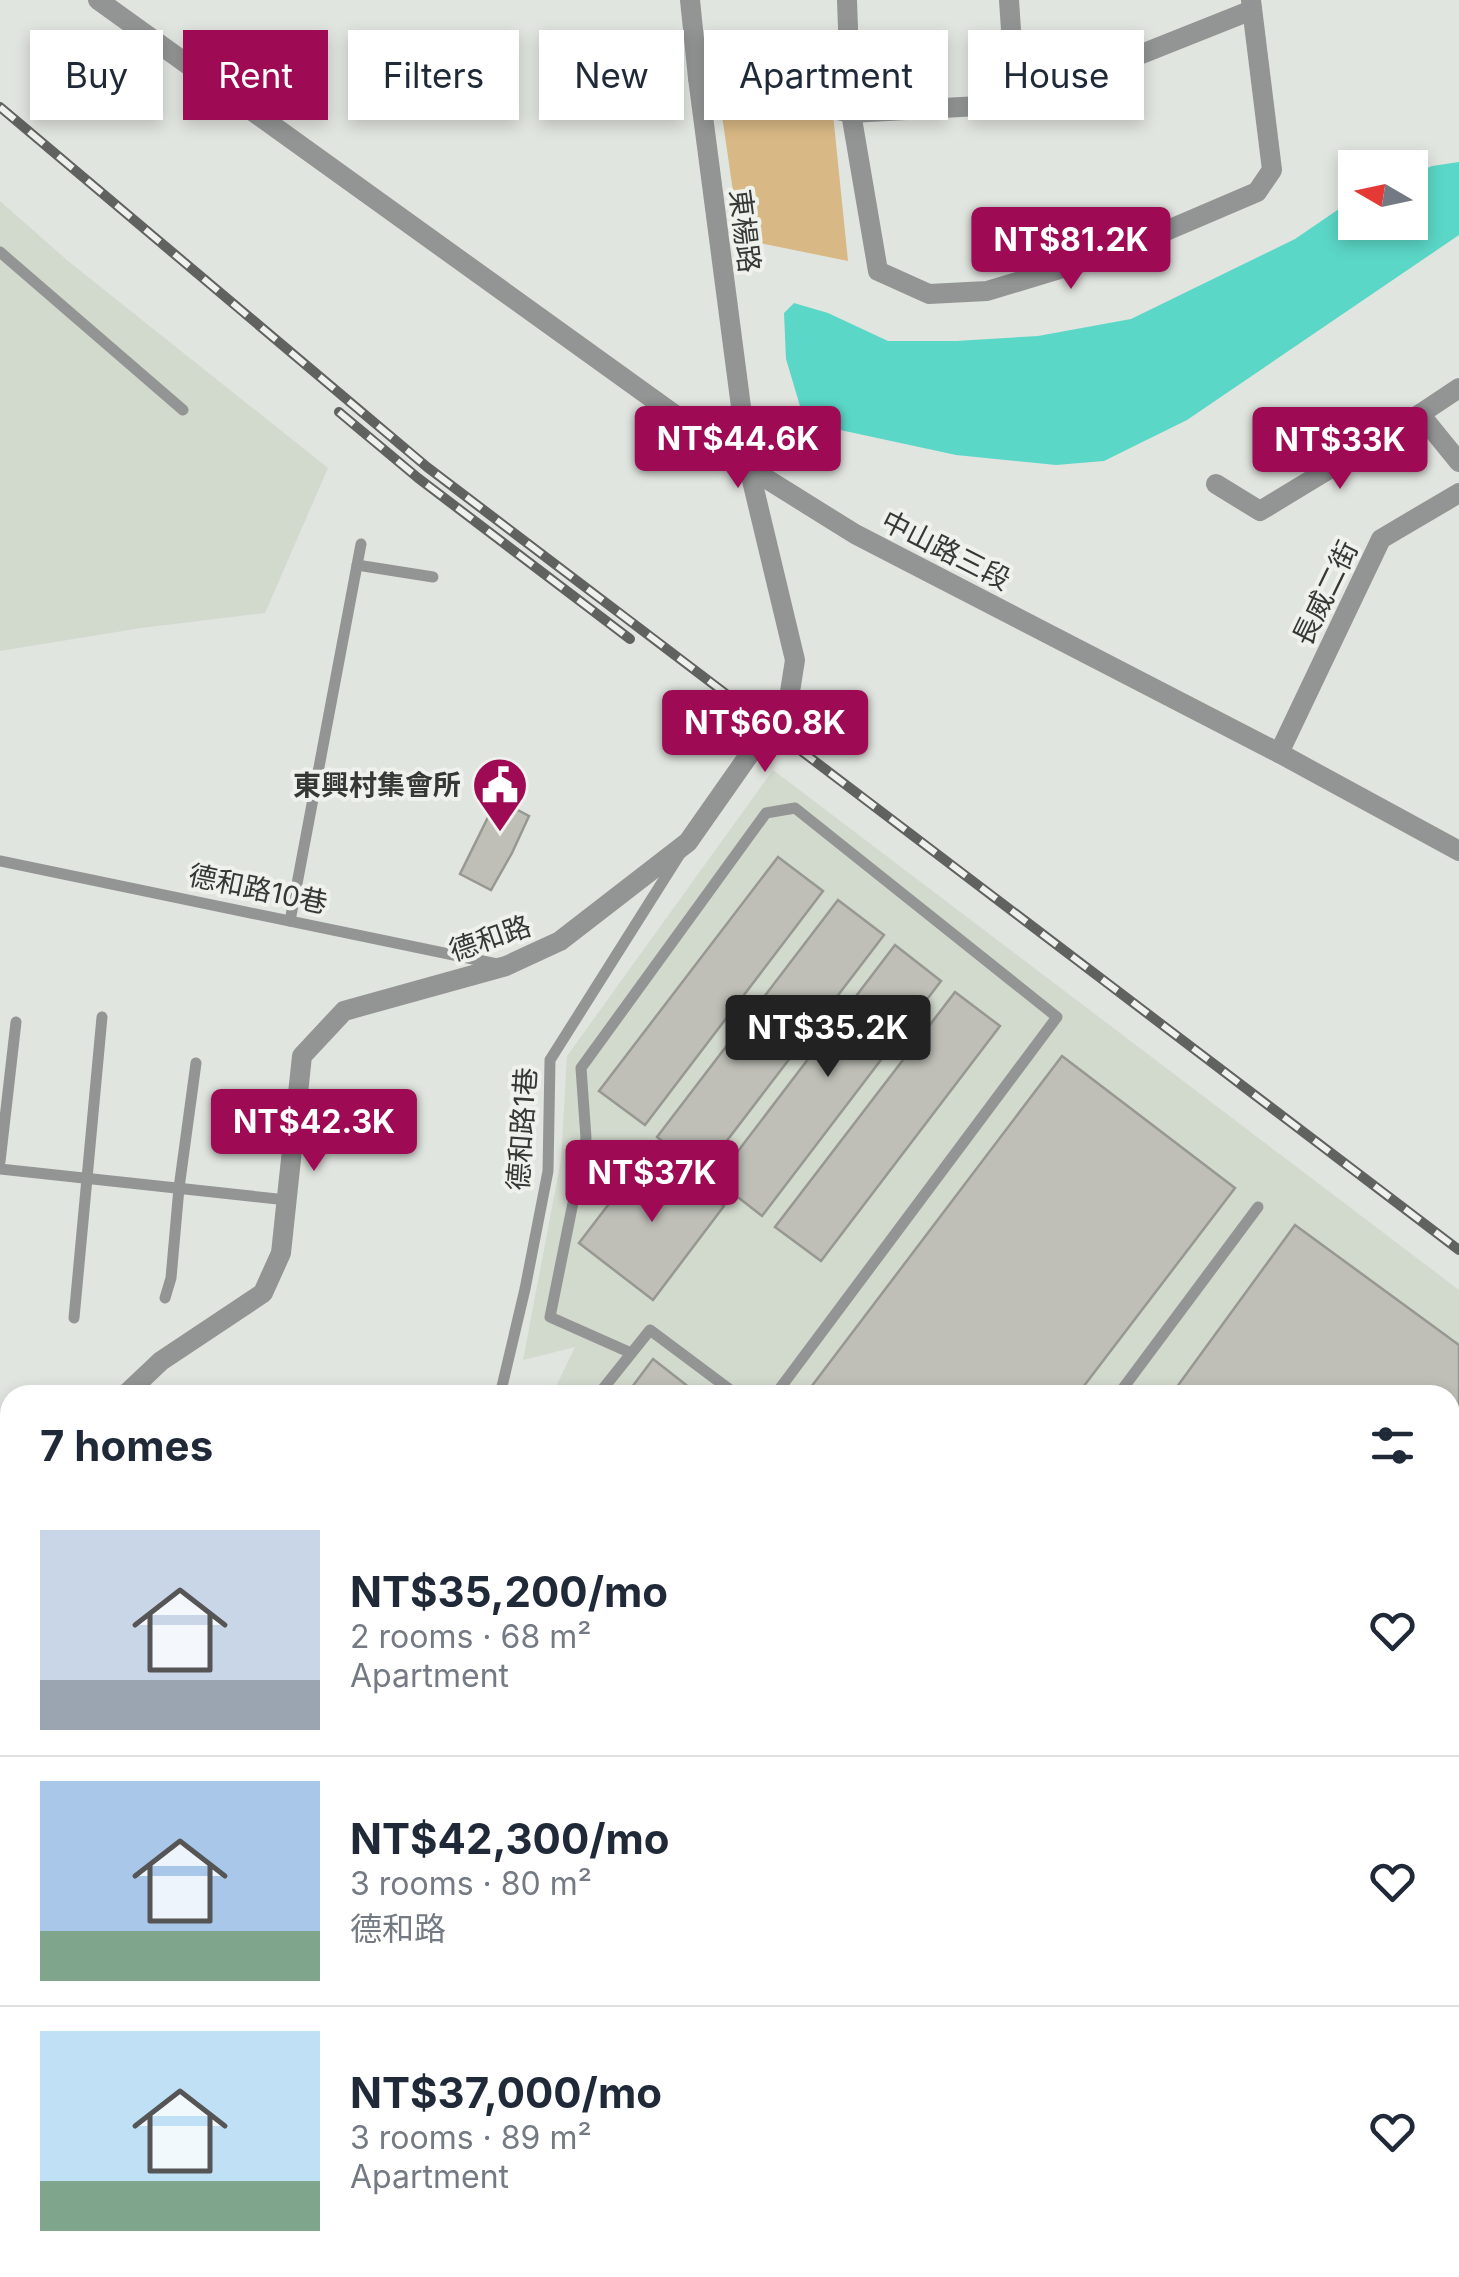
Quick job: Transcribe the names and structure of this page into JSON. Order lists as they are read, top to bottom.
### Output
{
  "streets": {
    "street": [
      "東楊路",
      "中山路三段",
      "長威二街",
      "德和路"
    ],
    "lane": ["德和路10巷", "德和路1巷"]
  },
  "crossings": [
    ["東楊路", "中山路三段"],
    ["東楊路", "德和路"],
    ["中山路三段", "長威二街"],
    ["中山路三段", "德和路"],
    ["德和路10巷", "德和路"],
    ["德和路", "德和路1巷"]
  ],
  "places": {
    "public building": ["東興村集會所"]
  },
  "north": "left",
  "page": {
    "chip": [
      "Buy",
      "Rent",
      "Filters",
      "New",
      "Apartment",
      "House"
    ],
    "price": [
      "NT$81.2K",
      "NT$44.6K",
      "NT$33K",
      "NT$60.8K",
      "NT$35.2K",
      "NT$42.3K",
      "NT$37K"
    ],
    "heading": "7 homes",
    "list": [
      {
        "name": "NT$35,200/mo",
        "note": "2 rooms · 68 m² · Apartment"
      },
      {
        "name": "NT$42,300/mo",
        "note": "3 rooms · 80 m² · 德和路"
      },
      {
        "name": "NT$37,000/mo",
        "note": "3 rooms · 89 m² · Apartment"
      }
    ]
  }
}
